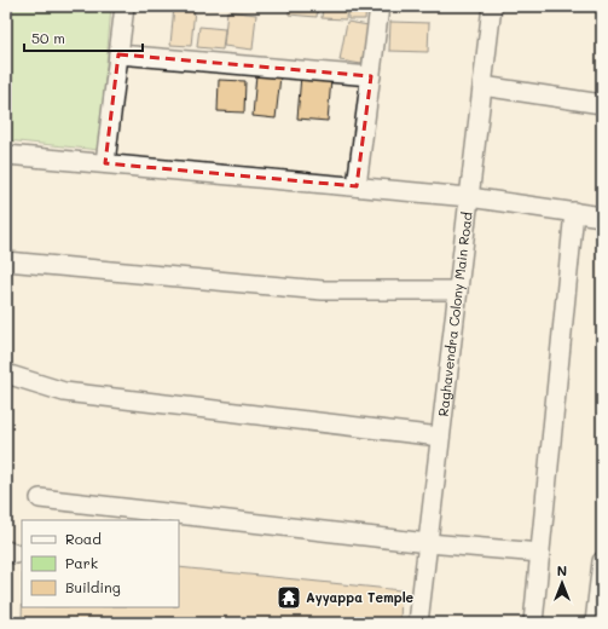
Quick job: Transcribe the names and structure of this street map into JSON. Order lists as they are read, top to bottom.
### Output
{
  "streets": {
    "street": ["Raghavendra Colony Main Road"]
  },
  "places": {
    "temple": ["Ayyappa Temple"]
  },
  "legend": ["Road", "Park", "Building"],
  "scale_bar": "50 m",
  "north": "top"
}
